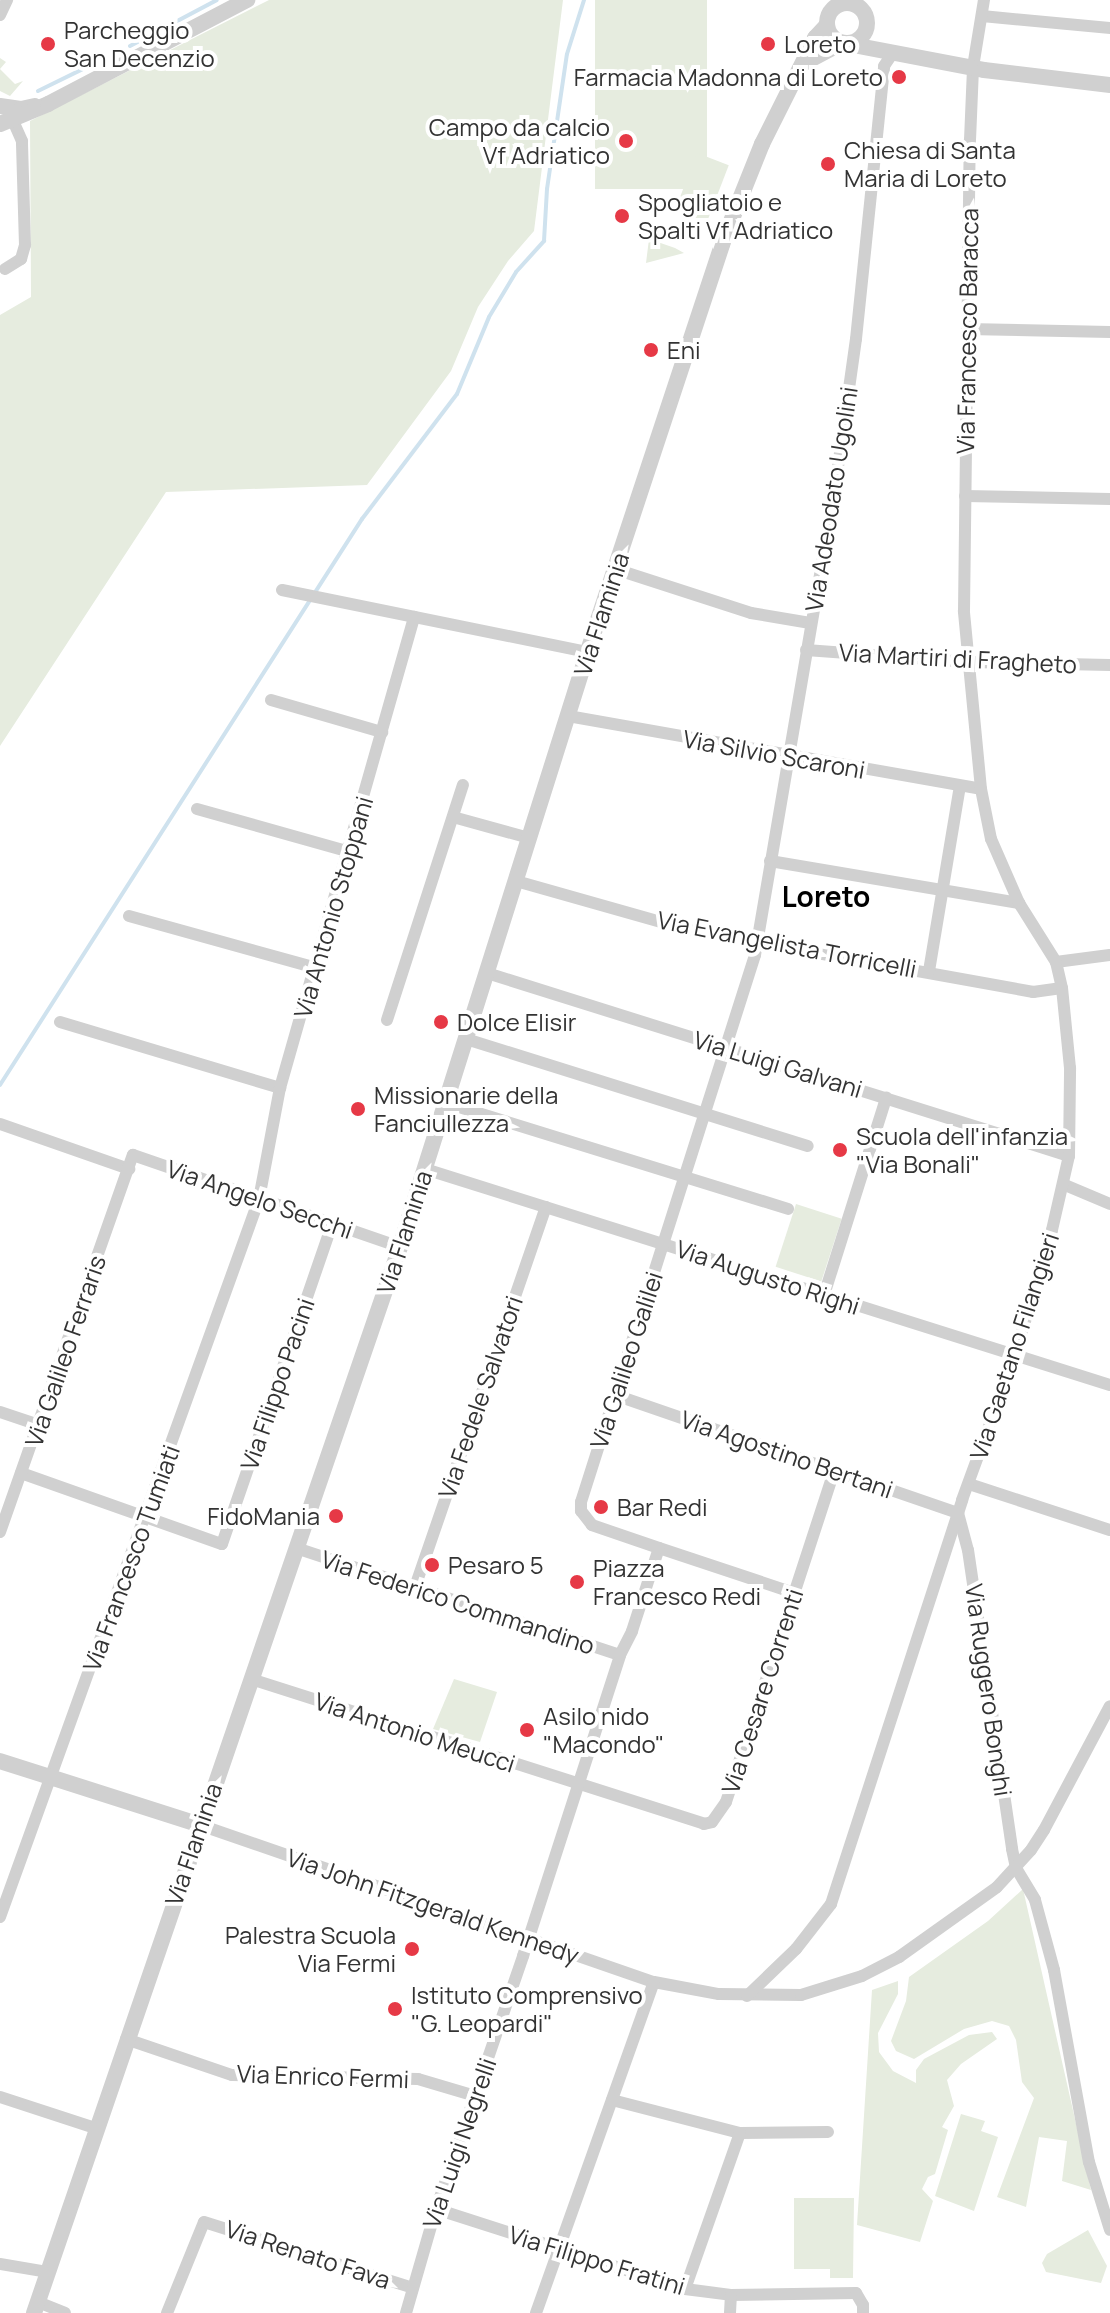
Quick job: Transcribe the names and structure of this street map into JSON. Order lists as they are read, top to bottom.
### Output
{
  "streets": {
    "street": [
      "Via Francesco Baracca",
      "Via Adeodato Ugolini",
      "Via Flaminia",
      "Via Martiri di Fragheto",
      "Via Silvio Scaroni",
      "Via Antonio Stoppani",
      "Via Evangelista Torricelli",
      "Via Luigi Galvani",
      "Via Angelo Secchi",
      "Via Augusto Righi",
      "Via Gaetano Filangieri",
      "Via Galileo Ferraris",
      "Via Galileo Galilei",
      "Via Filippo Pacini",
      "Via Fedele Salvatori",
      "Via Agostino Bertani",
      "Via Francesco Tumiati",
      "Via Federico Commandino",
      "Via Ruggero Bonghi",
      "Via Cesare Correnti",
      "Via Antonio Meucci",
      "Via John Fitzgerald Kennedy",
      "Via Enrico Fermi",
      "Via Luigi Negrelli",
      "Via Renato Fava",
      "Via Filippo Fratini"
    ]
  },
  "crossings": [
    ["Via Francesco Baracca", "Via Martiri di Fragheto"],
    ["Via Francesco Baracca", "Via Gaetano Filangieri"],
    ["Via Adeodato Ugolini", "Via Martiri di Fragheto"],
    ["Via Adeodato Ugolini", "Via Silvio Scaroni"],
    ["Via Adeodato Ugolini", "Via Evangelista Torricelli"],
    ["Via Adeodato Ugolini", "Via Galileo Galilei"],
    ["Via Flaminia", "Via Silvio Scaroni"],
    ["Via Flaminia", "Via Evangelista Torricelli"],
    ["Via Flaminia", "Via Luigi Galvani"],
    ["Via Flaminia", "Via Angelo Secchi"],
    ["Via Flaminia", "Via Augusto Righi"],
    ["Via Flaminia", "Via Federico Commandino"],
    ["Via Flaminia", "Via Antonio Meucci"],
    ["Via Flaminia", "Via John Fitzgerald Kennedy"],
    ["Via Flaminia", "Via Enrico Fermi"],
    ["Via Martiri di Fragheto", "Via Gaetano Filangieri"],
    ["Via Silvio Scaroni", "Via Gaetano Filangieri"],
    ["Via Antonio Stoppani", "Via Angelo Secchi"],
    ["Via Antonio Stoppani", "Via Francesco Tumiati"],
    ["Via Evangelista Torricelli", "Via Gaetano Filangieri"],
    ["Via Evangelista Torricelli", "Via Galileo Galilei"],
    ["Via Luigi Galvani", "Via Gaetano Filangieri"],
    ["Via Luigi Galvani", "Via Galileo Galilei"],
    ["Via Angelo Secchi", "Via Galileo Ferraris"],
    ["Via Angelo Secchi", "Via Filippo Pacini"],
    ["Via Angelo Secchi", "Via Francesco Tumiati"],
    ["Via Augusto Righi", "Via Gaetano Filangieri"],
    ["Via Augusto Righi", "Via Galileo Galilei"],
    ["Via Augusto Righi", "Via Fedele Salvatori"],
    ["Via Gaetano Filangieri", "Via Agostino Bertani"],
    ["Via Gaetano Filangieri", "Via Ruggero Bonghi"],
    ["Via Gaetano Filangieri", "Via John Fitzgerald Kennedy"],
    ["Via Galileo Galilei", "Via Agostino Bertani"],
    ["Via Filippo Pacini", "Via Francesco Tumiati"],
    ["Via Fedele Salvatori", "Via Federico Commandino"],
    ["Via Agostino Bertani", "Via Ruggero Bonghi"],
    ["Via Agostino Bertani", "Via Cesare Correnti"],
    ["Via Federico Commandino", "Via Luigi Negrelli"],
    ["Via Ruggero Bonghi", "Via John Fitzgerald Kennedy"],
    ["Via Cesare Correnti", "Via Antonio Meucci"],
    ["Via Cesare Correnti", "Via Luigi Negrelli"],
    ["Via Antonio Meucci", "Via Luigi Negrelli"],
    ["Via John Fitzgerald Kennedy", "Via Luigi Negrelli"],
    ["Via Enrico Fermi", "Via Luigi Negrelli"],
    ["Via Luigi Negrelli", "Via Renato Fava"],
    ["Via Luigi Negrelli", "Via Filippo Fratini"]
  ],
  "districts": ["Loreto"],
  "places": [
    "Parcheggio San Decenzio",
    "Loreto",
    "Farmacia Madonna di Loreto",
    "Campo da calcio Vf Adriatico",
    "Chiesa di Santa Maria di Loreto",
    "Spogliatoio e Spalti Vf Adriatico",
    "Eni",
    "Dolce Elisir",
    "Missionarie della Fanciullezza",
    "Scuola dell'infanzia \"Via Bonali\"",
    "Bar Redi",
    "FidoMania",
    "Pesaro 5",
    "Piazza Francesco Redi",
    "Asilo nido \"Macondo\"",
    "Palestra Scuola Via Fermi",
    "Istituto Comprensivo \"G. Leopardi\""
  ]
}
